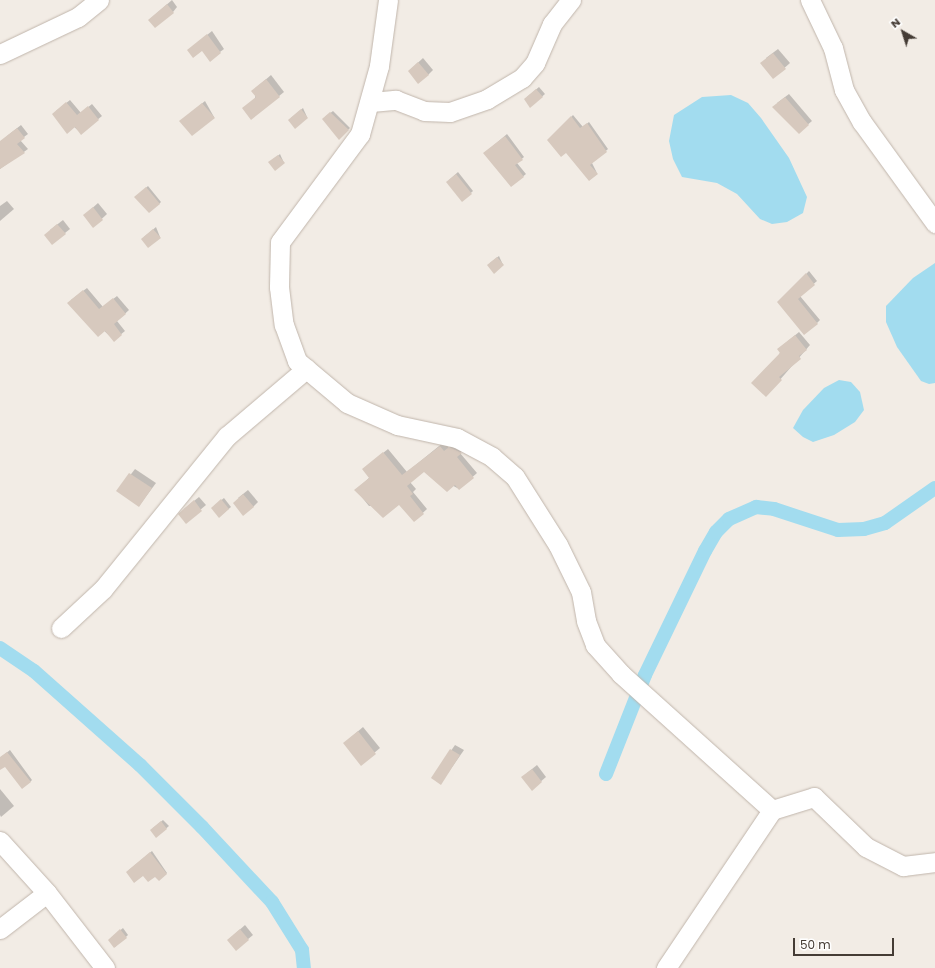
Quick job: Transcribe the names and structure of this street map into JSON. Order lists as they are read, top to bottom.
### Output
{
  "scale_bar": "50 m",
  "north": "top left"
}
